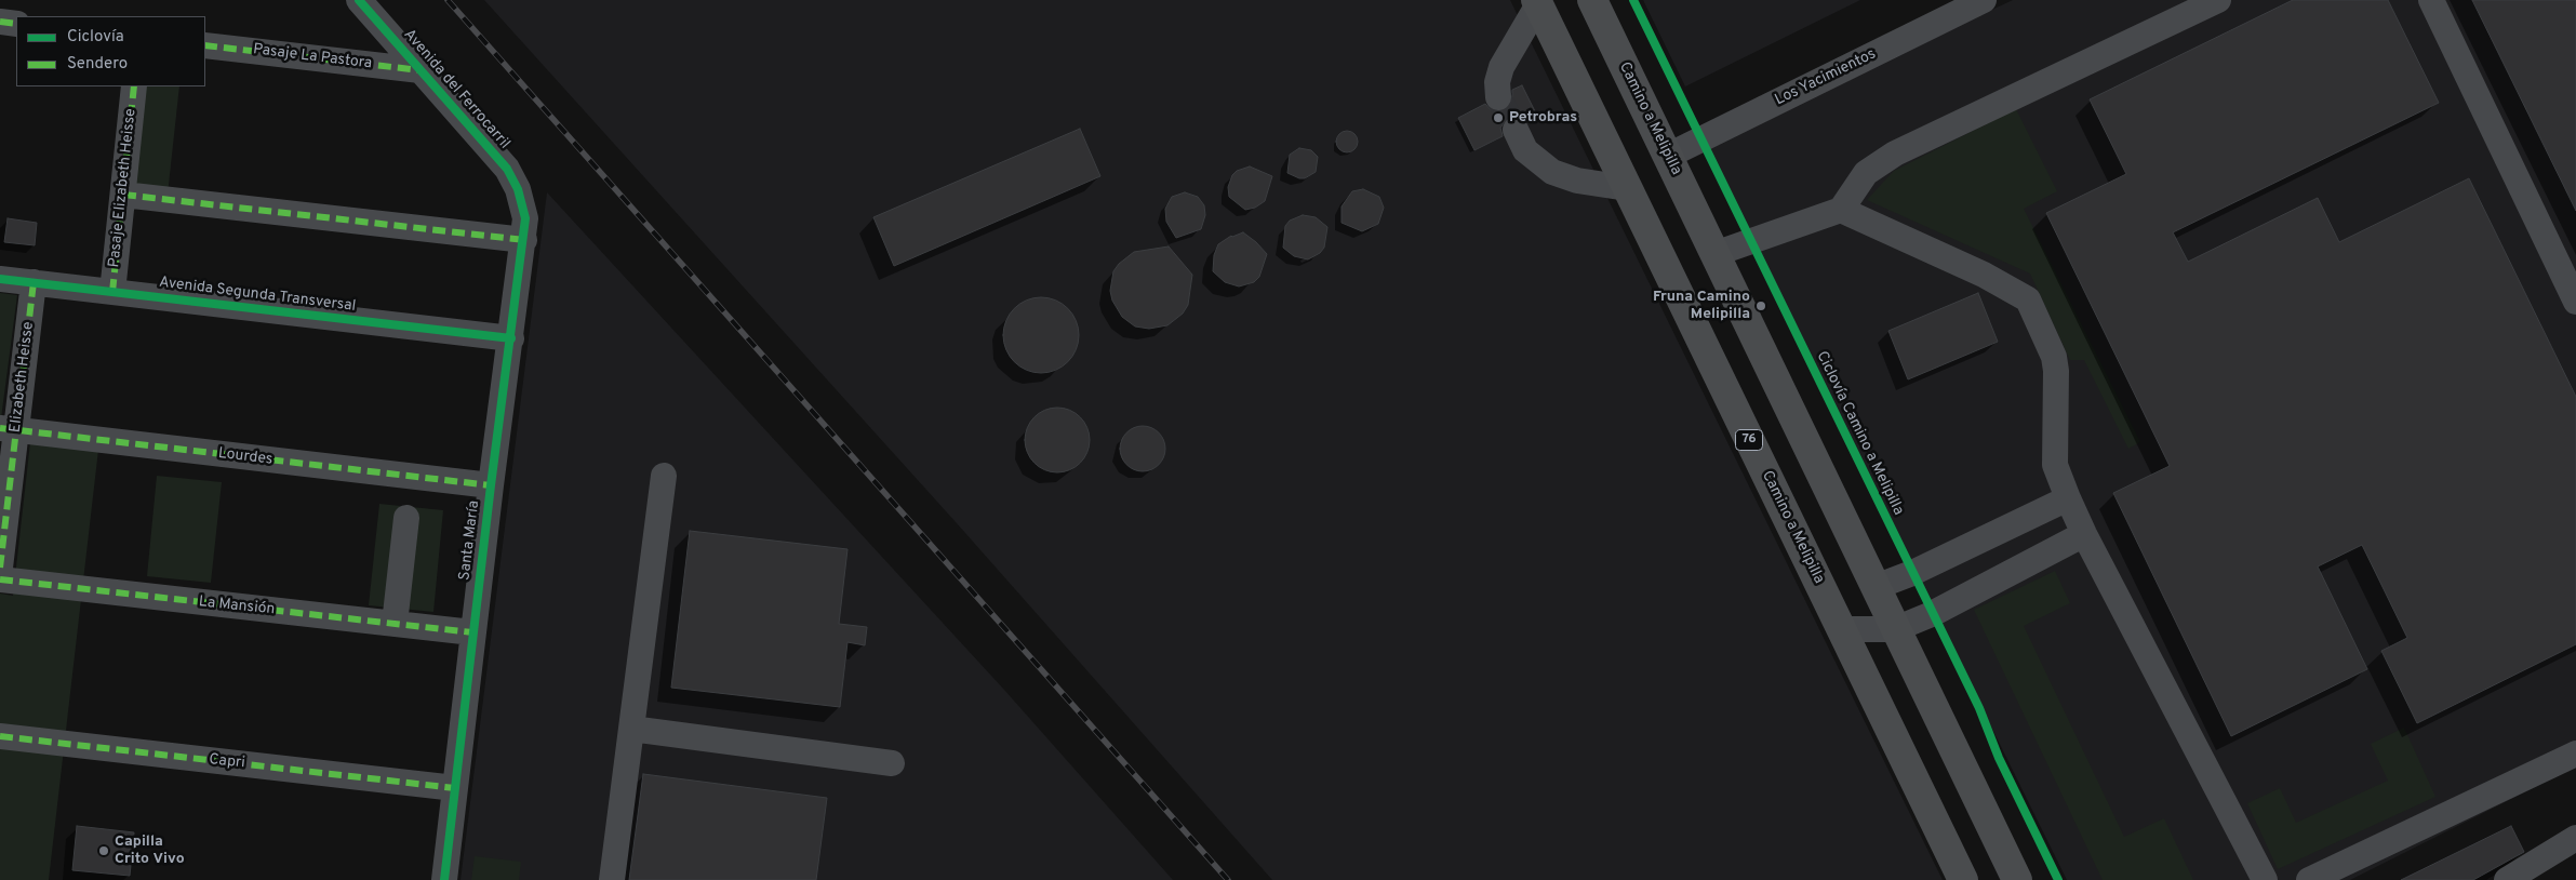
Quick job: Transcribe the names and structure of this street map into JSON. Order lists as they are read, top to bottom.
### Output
{
  "streets": {
    "main road": ["Camino a Melipilla", "76"],
    "street": [
      "Pasaje La Pastora",
      "Los Yacimientos",
      "Avenida del Ferrocarril",
      "Pasaje Elizabeth Heisse",
      "Avenida Segunda Transversal",
      "Elizabeth Heisse",
      "Lourdes",
      "Santa María",
      "La Mansión",
      "Capri"
    ],
    "cycle path": ["Ciclovía Camino a Melipilla"]
  },
  "crossings": [
    ["Pasaje La Pastora", "Avenida del Ferrocarril"],
    ["Los Yacimientos", "Camino a Melipilla"],
    ["Avenida del Ferrocarril", "Santa María"],
    ["Pasaje Elizabeth Heisse", "Avenida Segunda Transversal"],
    ["Avenida Segunda Transversal", "Elizabeth Heisse"],
    ["Avenida Segunda Transversal", "Santa María"],
    ["Elizabeth Heisse", "Lourdes"],
    ["Lourdes", "Santa María"],
    ["Santa María", "La Mansión"],
    ["Santa María", "Capri"]
  ],
  "places": ["Petrobras", "Fruna Camino Melipilla", "Capilla Crito Vivo"],
  "legend": ["Ciclovía", "Sendero"]
}
